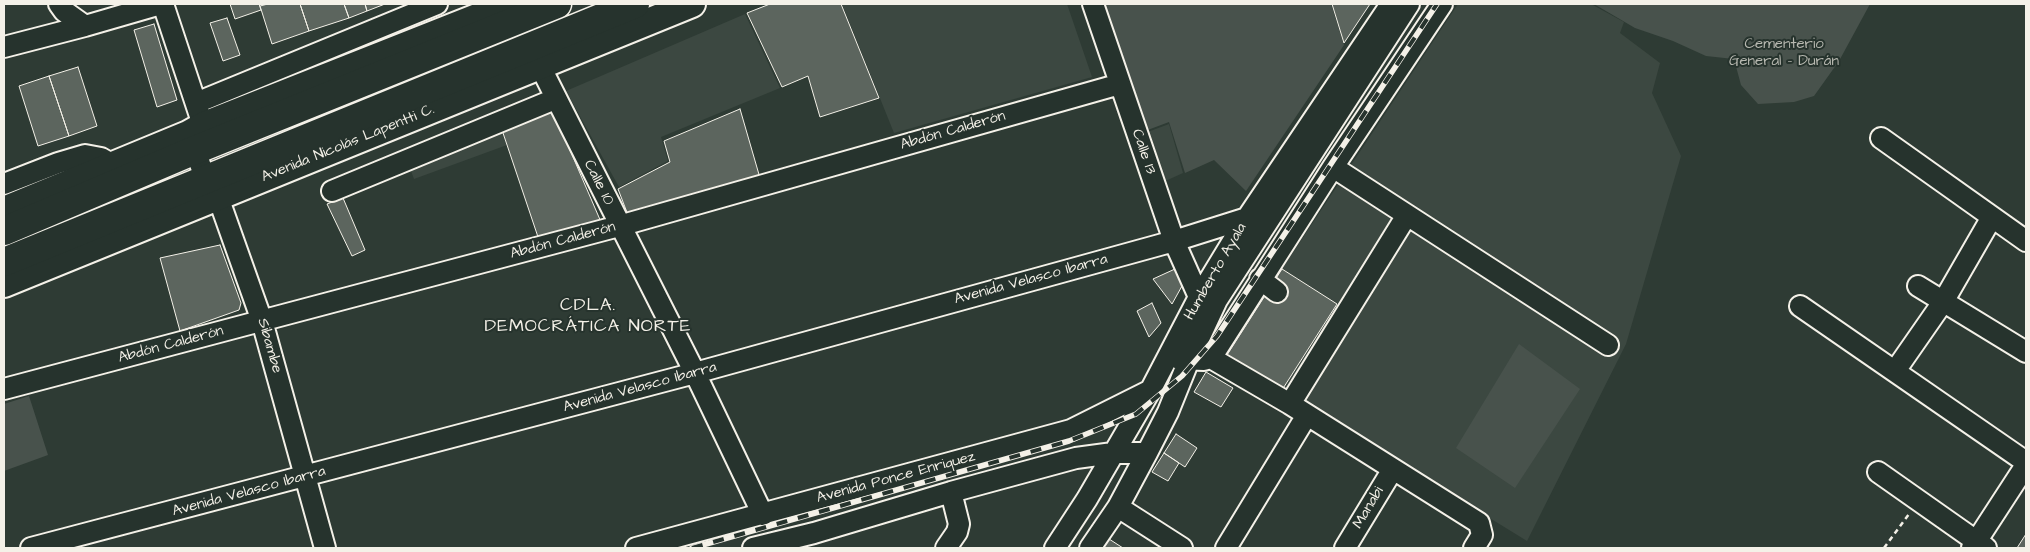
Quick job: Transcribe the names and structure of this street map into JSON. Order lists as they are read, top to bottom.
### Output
{
  "streets": {
    "highway": ["Avenida Nicolás Lapentti C."],
    "street": [
      "Abdón Calderón",
      "Calle 13",
      "Calle 10",
      "Humberto Ayala",
      "Avenida Velasco Ibarra",
      "Sibambe",
      "Avenida Ponce Enriquez",
      "Manabi"
    ]
  },
  "crossings": [
    ["Abdón Calderón", "Calle 13"],
    ["Abdón Calderón", "Calle 10"],
    ["Abdón Calderón", "Sibambe"],
    ["Avenida Nicolás Lapentti C.", "Calle 10"],
    ["Avenida Nicolás Lapentti C.", "Sibambe"],
    ["Calle 13", "Humberto Ayala"],
    ["Calle 13", "Avenida Velasco Ibarra"],
    ["Calle 10", "Avenida Velasco Ibarra"],
    ["Calle 10", "Avenida Ponce Enriquez"],
    ["Humberto Ayala", "Avenida Velasco Ibarra"],
    ["Humberto Ayala", "Avenida Ponce Enriquez"],
    ["Avenida Velasco Ibarra", "Sibambe"]
  ],
  "districts": ["CDLA. DEMOCRÁTICA NORTE"],
  "parks": ["Cementerio General - Durán"]
}
